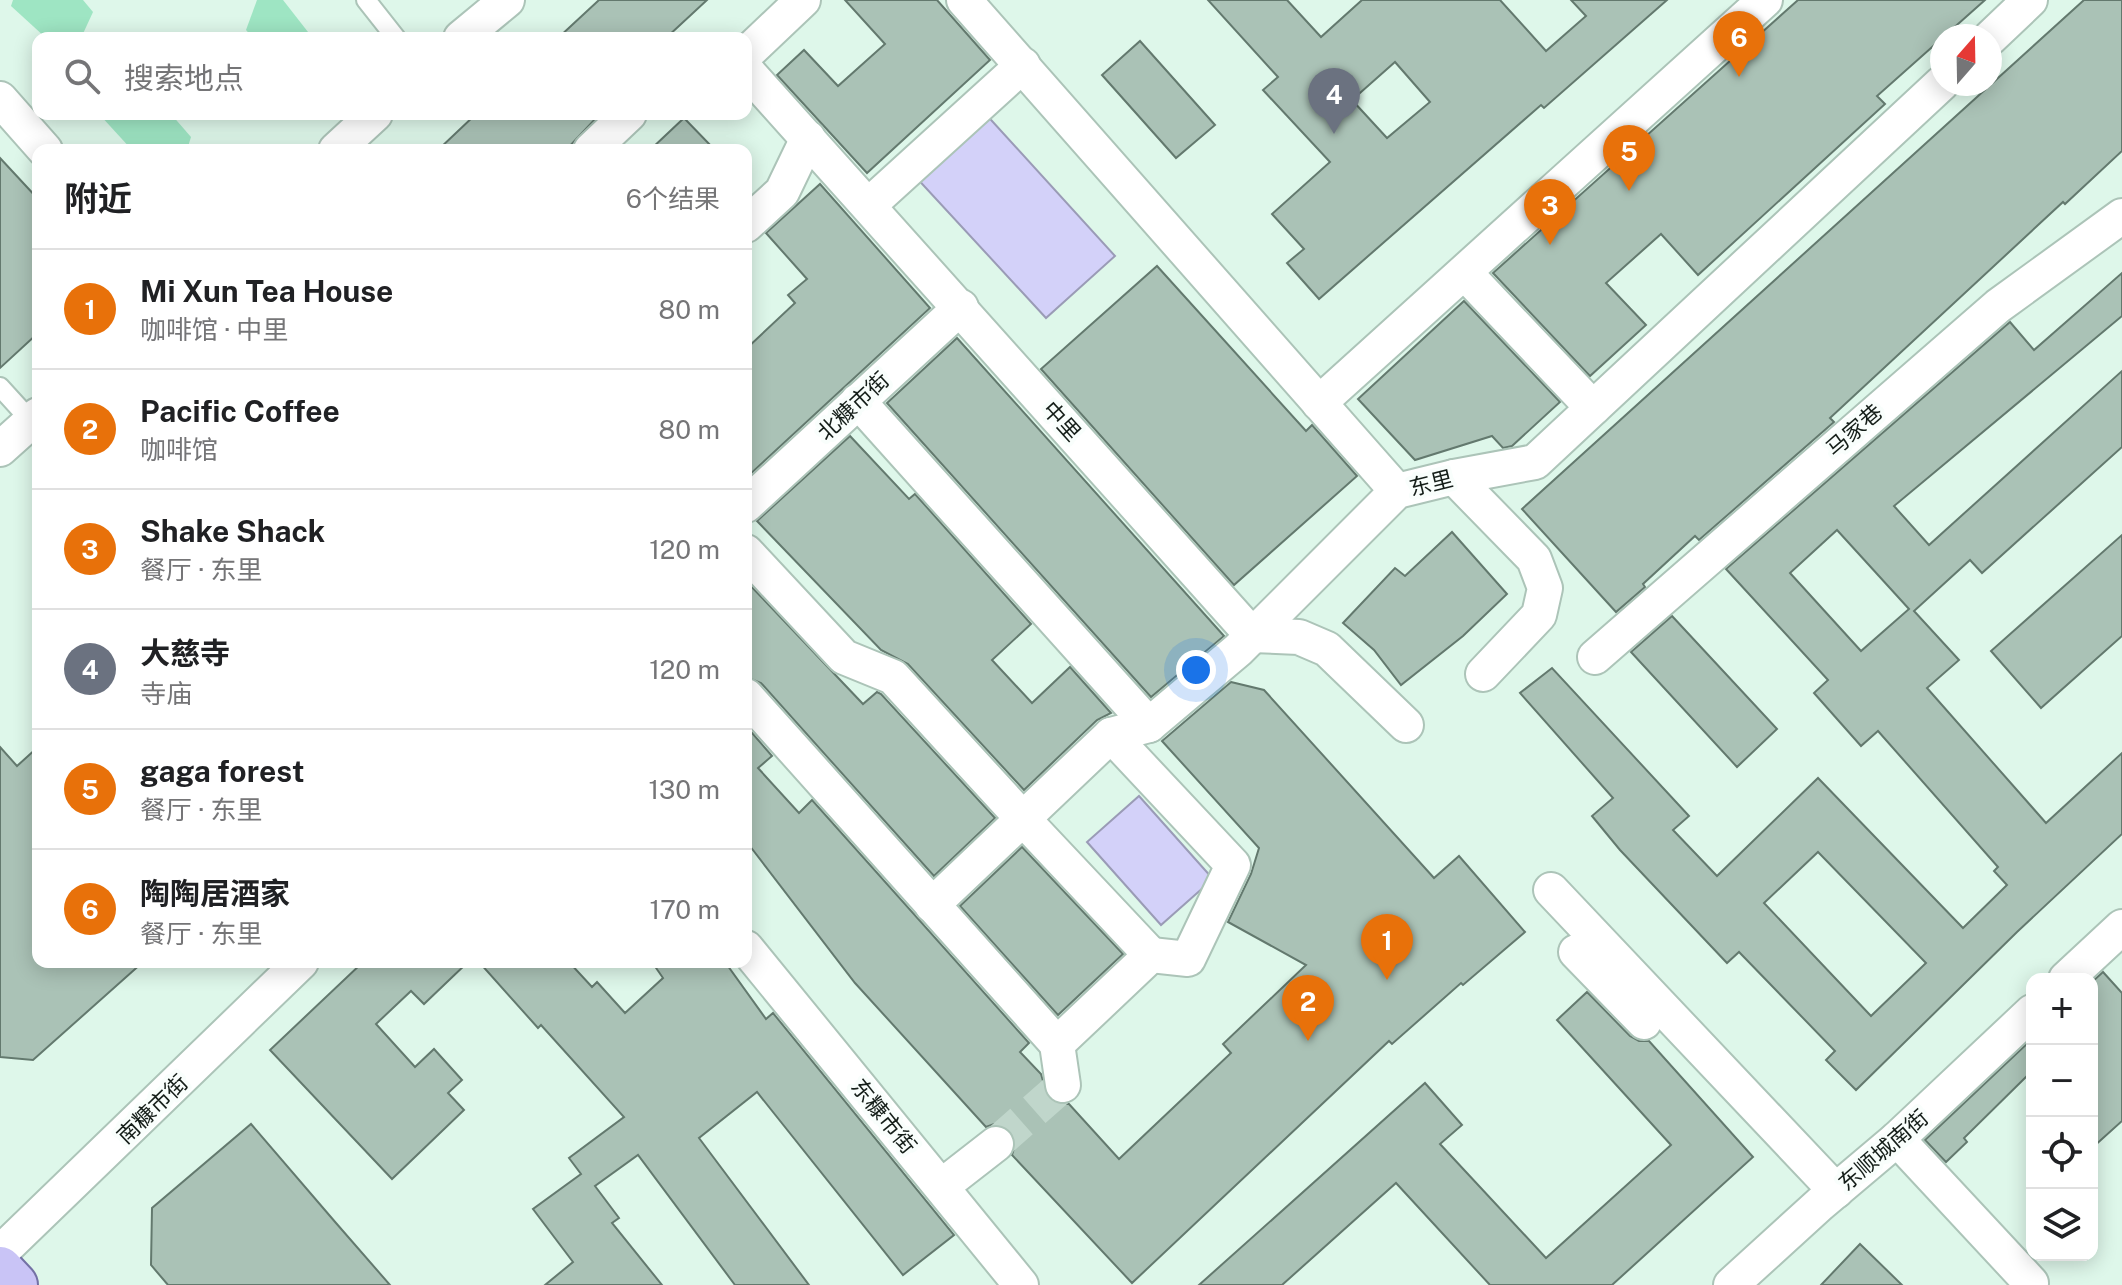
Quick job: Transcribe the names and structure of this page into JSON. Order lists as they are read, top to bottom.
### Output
{
  "streets": {
    "street": [
      "北糠市街",
      "中里",
      "马家巷",
      "东里",
      "南糠市街",
      "东糠市街",
      "东顺城南街"
    ]
  },
  "crossings": [
    ["北糠市街", "中里"],
    ["中里", "东里"]
  ],
  "north": "top",
  "page": {
    "pins": [
      "6",
      "4",
      "5",
      "3",
      "1",
      "2"
    ],
    "search": "搜索地点",
    "heading": ["附近", "6个结果"],
    "list": [
      {
        "mark": "1",
        "name": "Mi Xun Tea House",
        "note": "咖啡馆 · 中里",
        "value": "80 m"
      },
      {
        "mark": "2",
        "name": "Pacific Coffee",
        "note": "咖啡馆",
        "value": "80 m"
      },
      {
        "mark": "3",
        "name": "Shake Shack",
        "note": "餐厅 · 东里",
        "value": "120 m"
      },
      {
        "mark": "4",
        "name": "大慈寺",
        "note": "寺庙",
        "value": "120 m"
      },
      {
        "mark": "5",
        "name": "gaga forest",
        "note": "餐厅 · 东里",
        "value": "130 m"
      },
      {
        "mark": "6",
        "name": "陶陶居酒家",
        "note": "餐厅 · 东里",
        "value": "170 m"
      }
    ],
    "map_buttons": ["+", "−"]
  }
}
